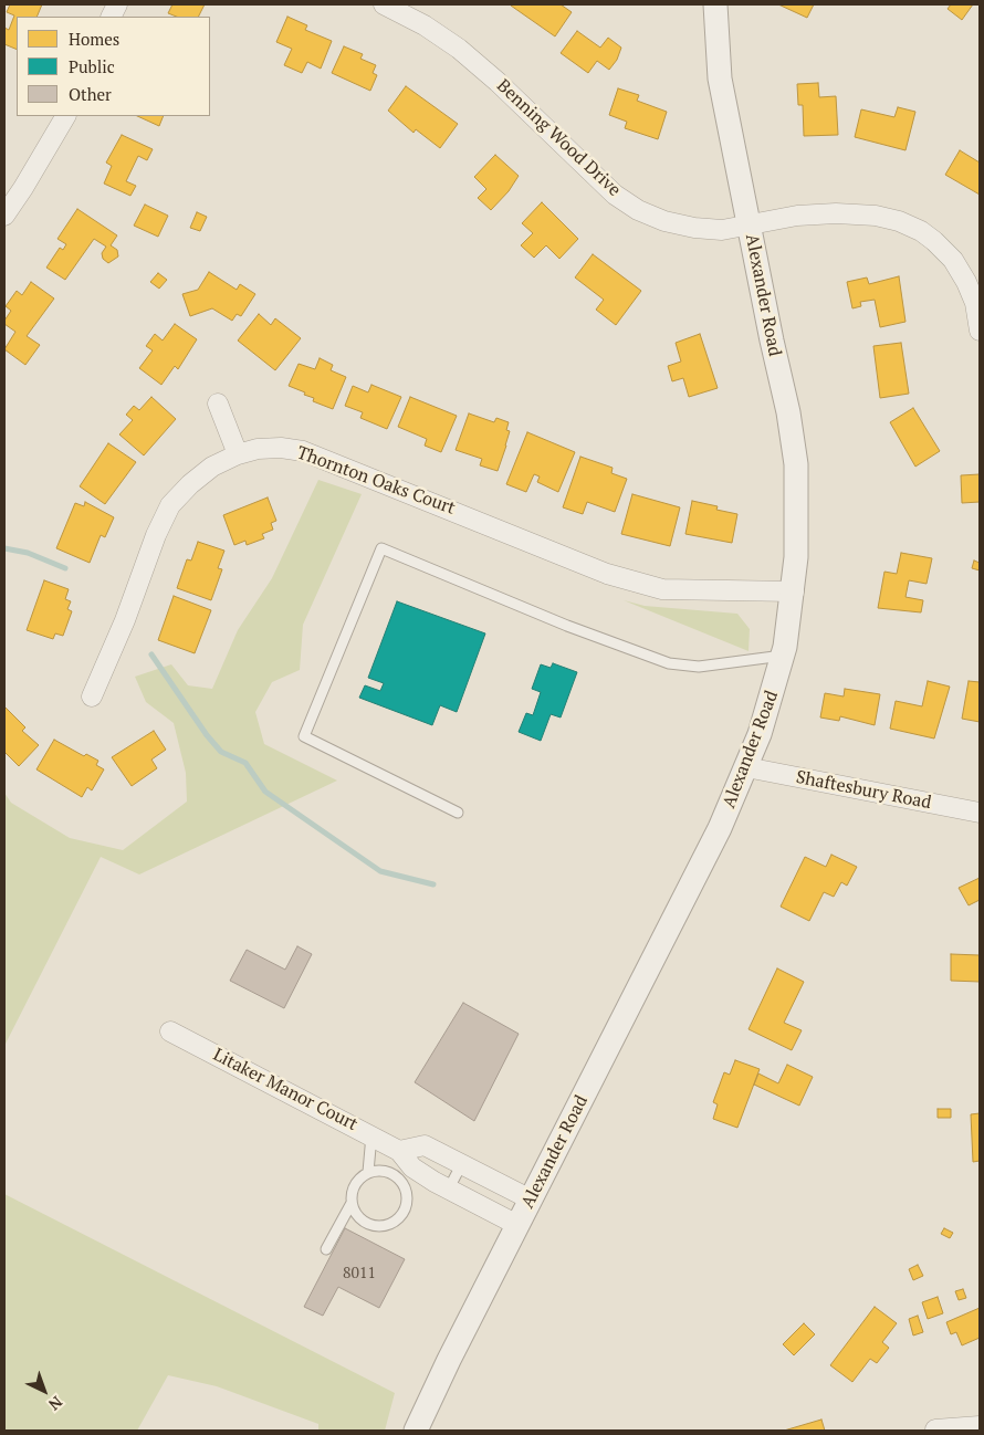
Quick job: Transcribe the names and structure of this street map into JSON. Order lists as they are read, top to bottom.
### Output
{
  "streets": {
    "street": [
      "Benning Wood Drive",
      "Alexander Road",
      "Thornton Oaks Court",
      "Shaftesbury Road",
      "Litaker Manor Court"
    ]
  },
  "crossings": [
    ["Benning Wood Drive", "Alexander Road"],
    ["Alexander Road", "Thornton Oaks Court"],
    ["Alexander Road", "Shaftesbury Road"],
    ["Alexander Road", "Litaker Manor Court"]
  ],
  "house_numbers": ["8011"],
  "legend": ["Homes", "Public", "Other"],
  "north": "bottom right"
}
